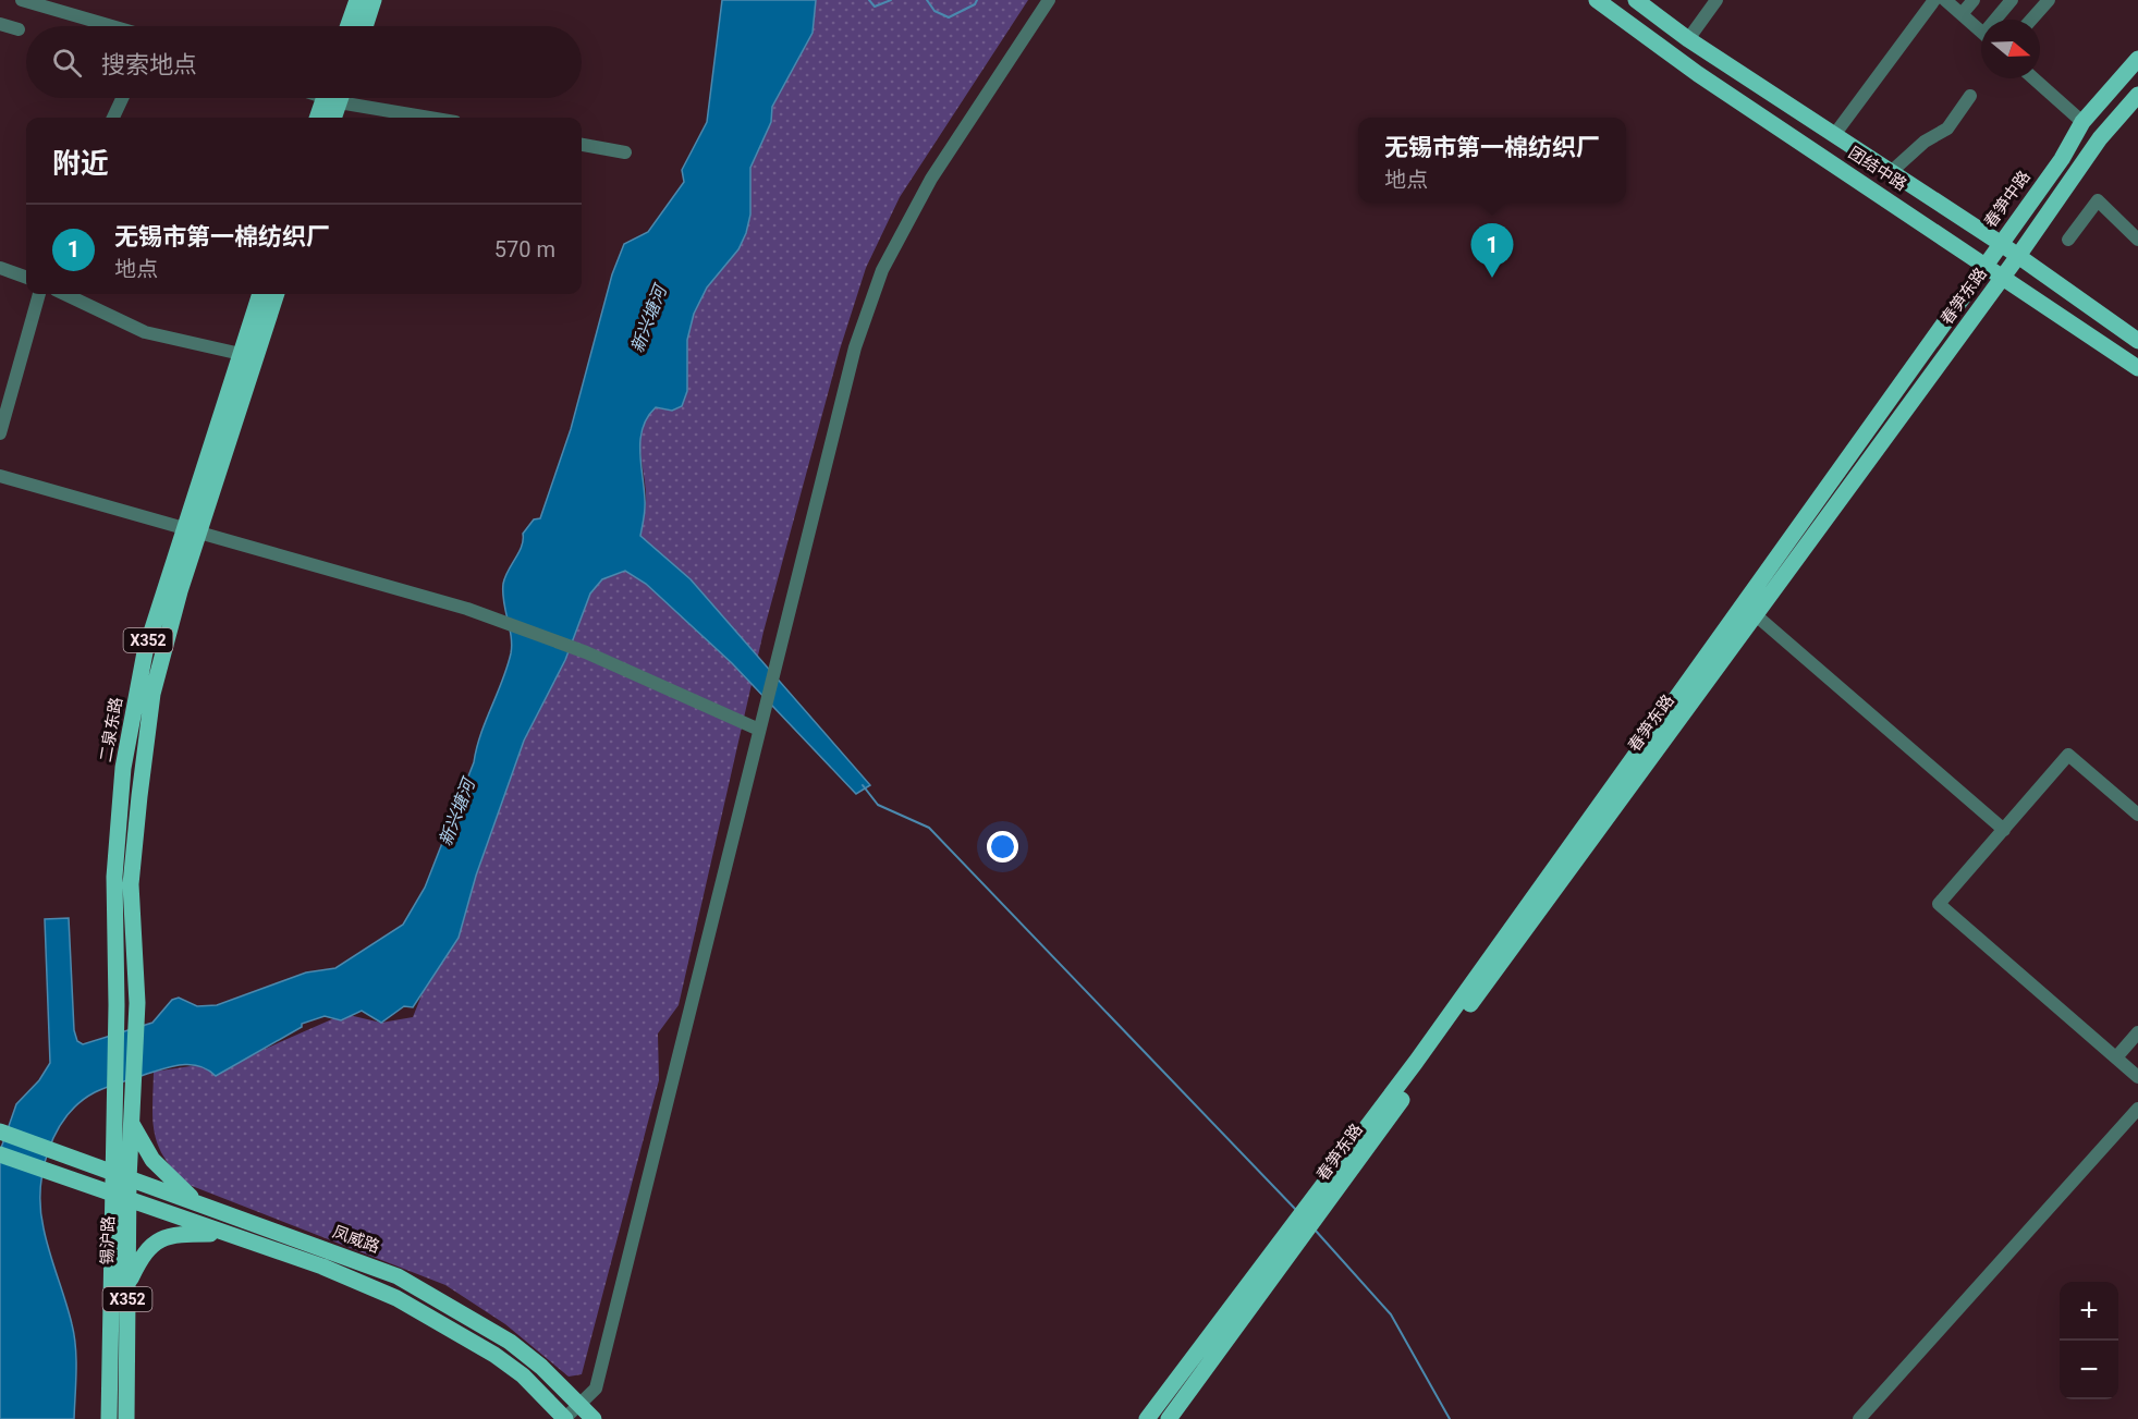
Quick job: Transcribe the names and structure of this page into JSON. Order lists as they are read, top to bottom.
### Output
{
  "streets": {
    "main road": [
      "团结中路",
      "春笋中路",
      "春笋东路",
      "X352",
      "二泉东路",
      "凤威路",
      "锡沪路"
    ]
  },
  "crossings": [
    ["团结中路", "春笋中路"],
    ["团结中路", "春笋东路"],
    ["春笋中路", "春笋东路"],
    ["二泉东路", "凤威路"],
    ["二泉东路", "锡沪路"],
    ["凤威路", "锡沪路"]
  ],
  "water": ["新兴塘河"],
  "north": "right",
  "page": {
    "search": "搜索地点",
    "popup": ["无锡市第一棉纺织厂", "地点"],
    "heading": "附近",
    "list": [
      {
        "mark": "1",
        "name": "无锡市第一棉纺织厂",
        "note": "地点",
        "value": "570 m"
      }
    ],
    "pins": "1",
    "map_buttons": ["+", "−"]
  }
}
